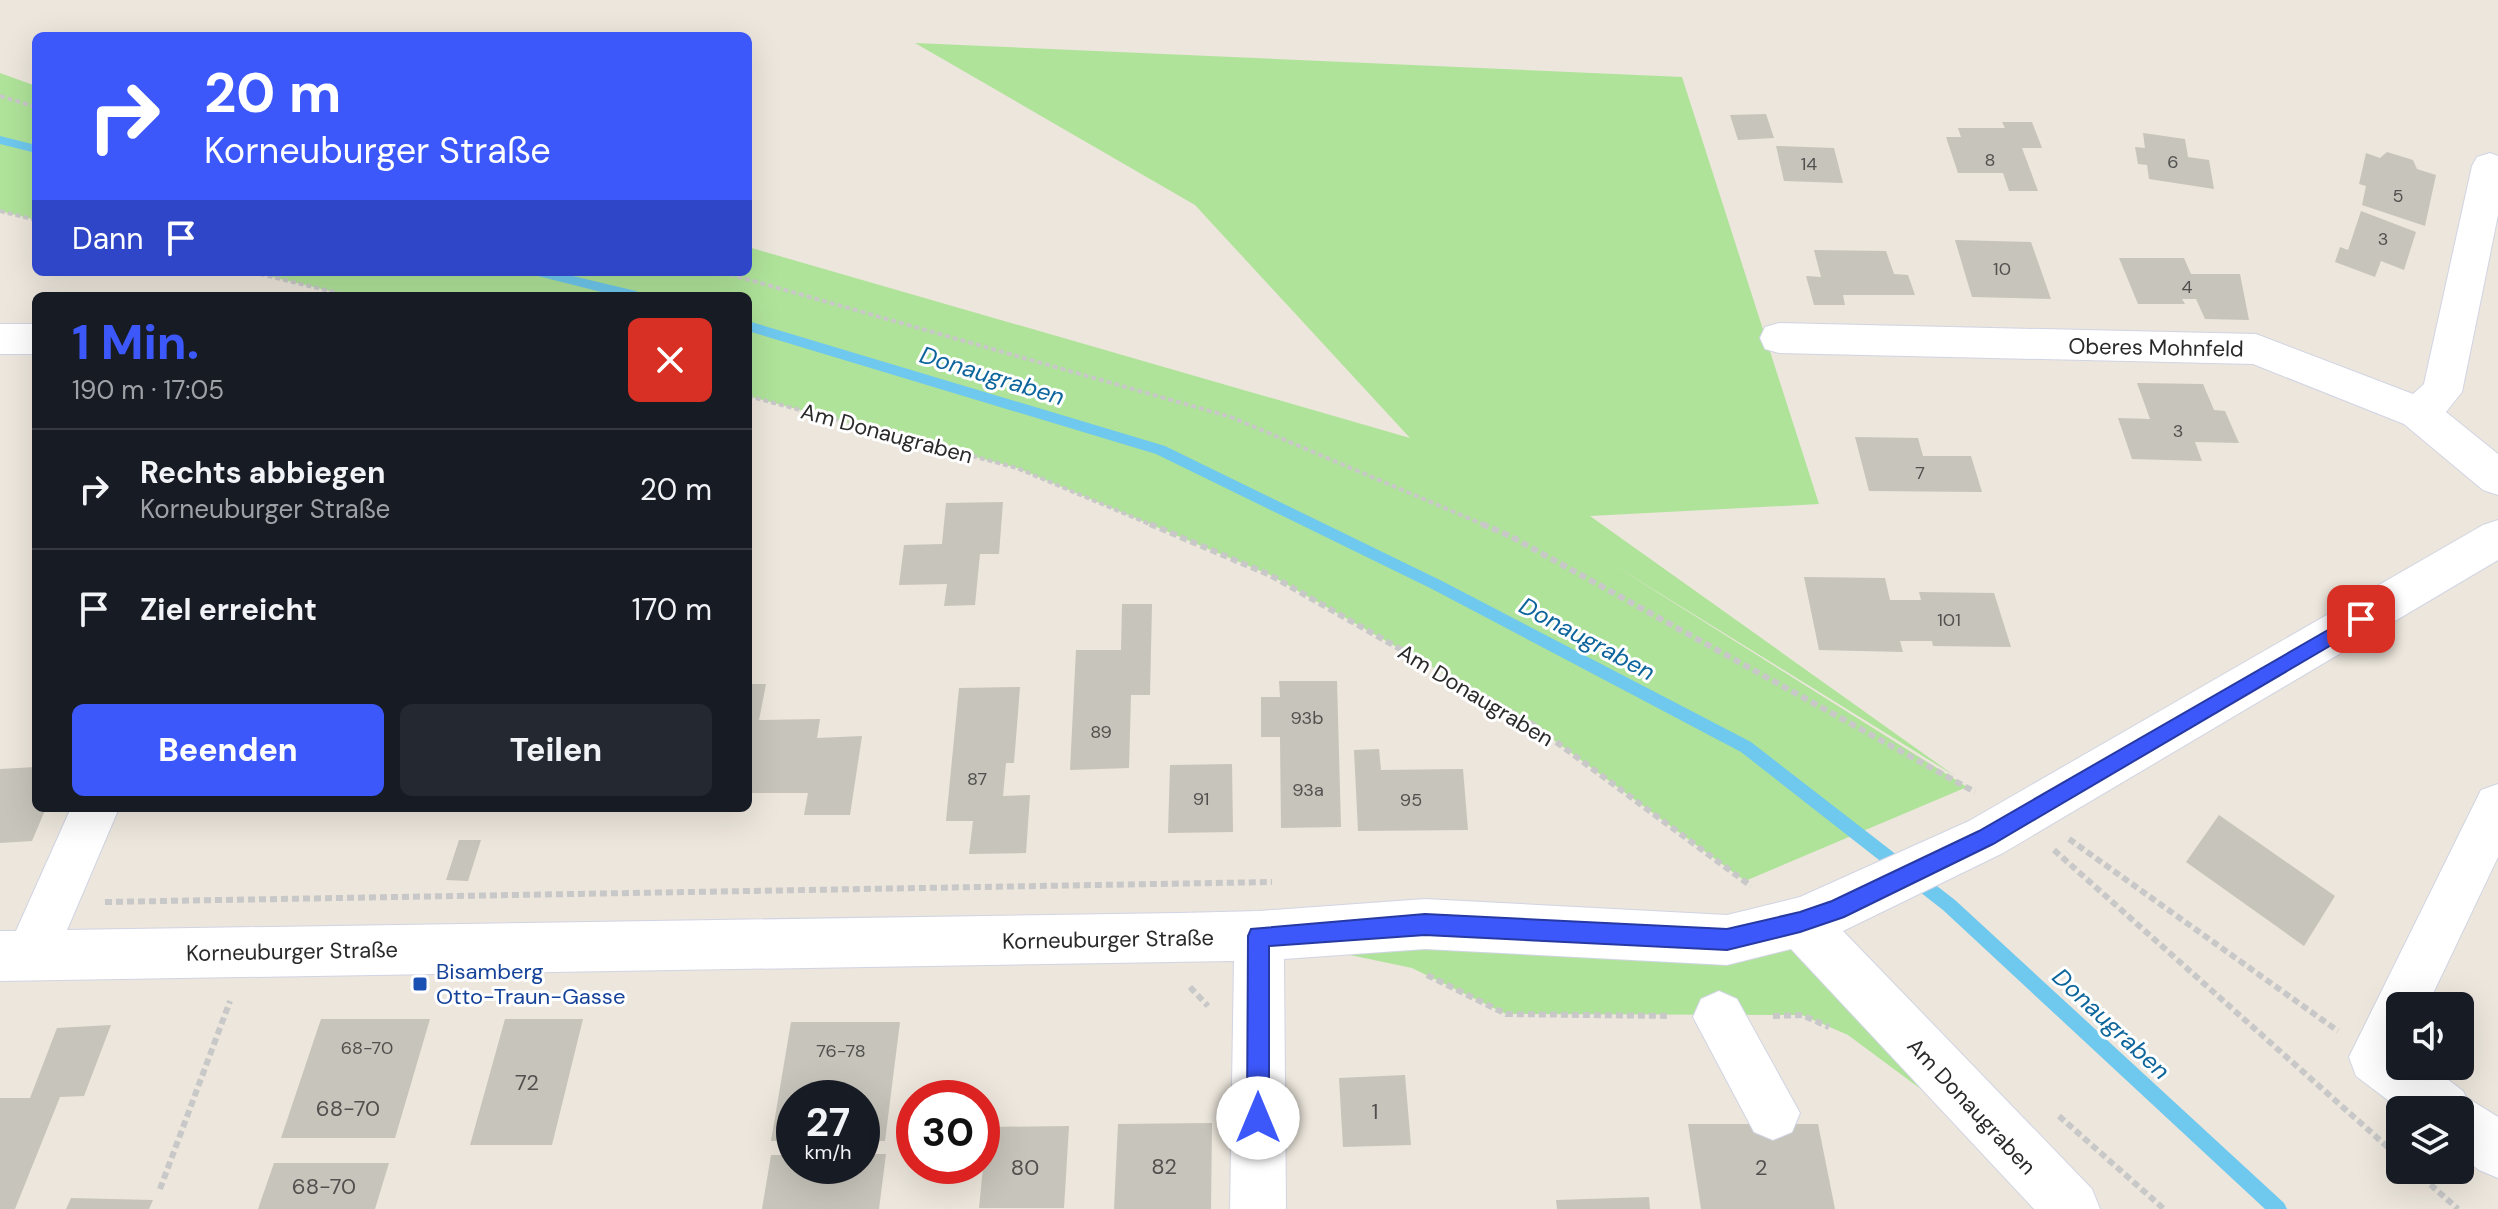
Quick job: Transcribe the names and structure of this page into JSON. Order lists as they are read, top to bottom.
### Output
{
  "streets": {
    "street": ["Oberes Mohnfeld", "Am Donaugraben", "Korneuburger Straße"]
  },
  "crossings": [
    ["Am Donaugraben", "Korneuburger Straße"]
  ],
  "water": ["Donaugraben"],
  "places": {
    "transit": ["Bisamberg Otto-Traun-Gasse"]
  },
  "house_numbers": [
    "8",
    "6",
    "14",
    "5",
    "3",
    "10",
    "4",
    "3",
    "7",
    "101",
    "93b",
    "89",
    "87",
    "93a",
    "91",
    "95",
    "68-70",
    "76-78",
    "72",
    "68-70",
    "1",
    "82",
    "80",
    "2",
    "68-70"
  ],
  "page": {
    "turn": ["20 m", "Korneuburger Straße"],
    "then": "Dann",
    "heading": ["1 Min.", "190 m · 17:05"],
    "list": [
      {
        "name": "Rechts abbiegen",
        "note": "Korneuburger Straße",
        "value": "20 m"
      },
      {
        "name": "Ziel erreicht",
        "value": "170 m"
      }
    ],
    "buttons": ["Beenden", "Teilen"],
    "speed": "27 km/h",
    "limit": "30"
  }
}
